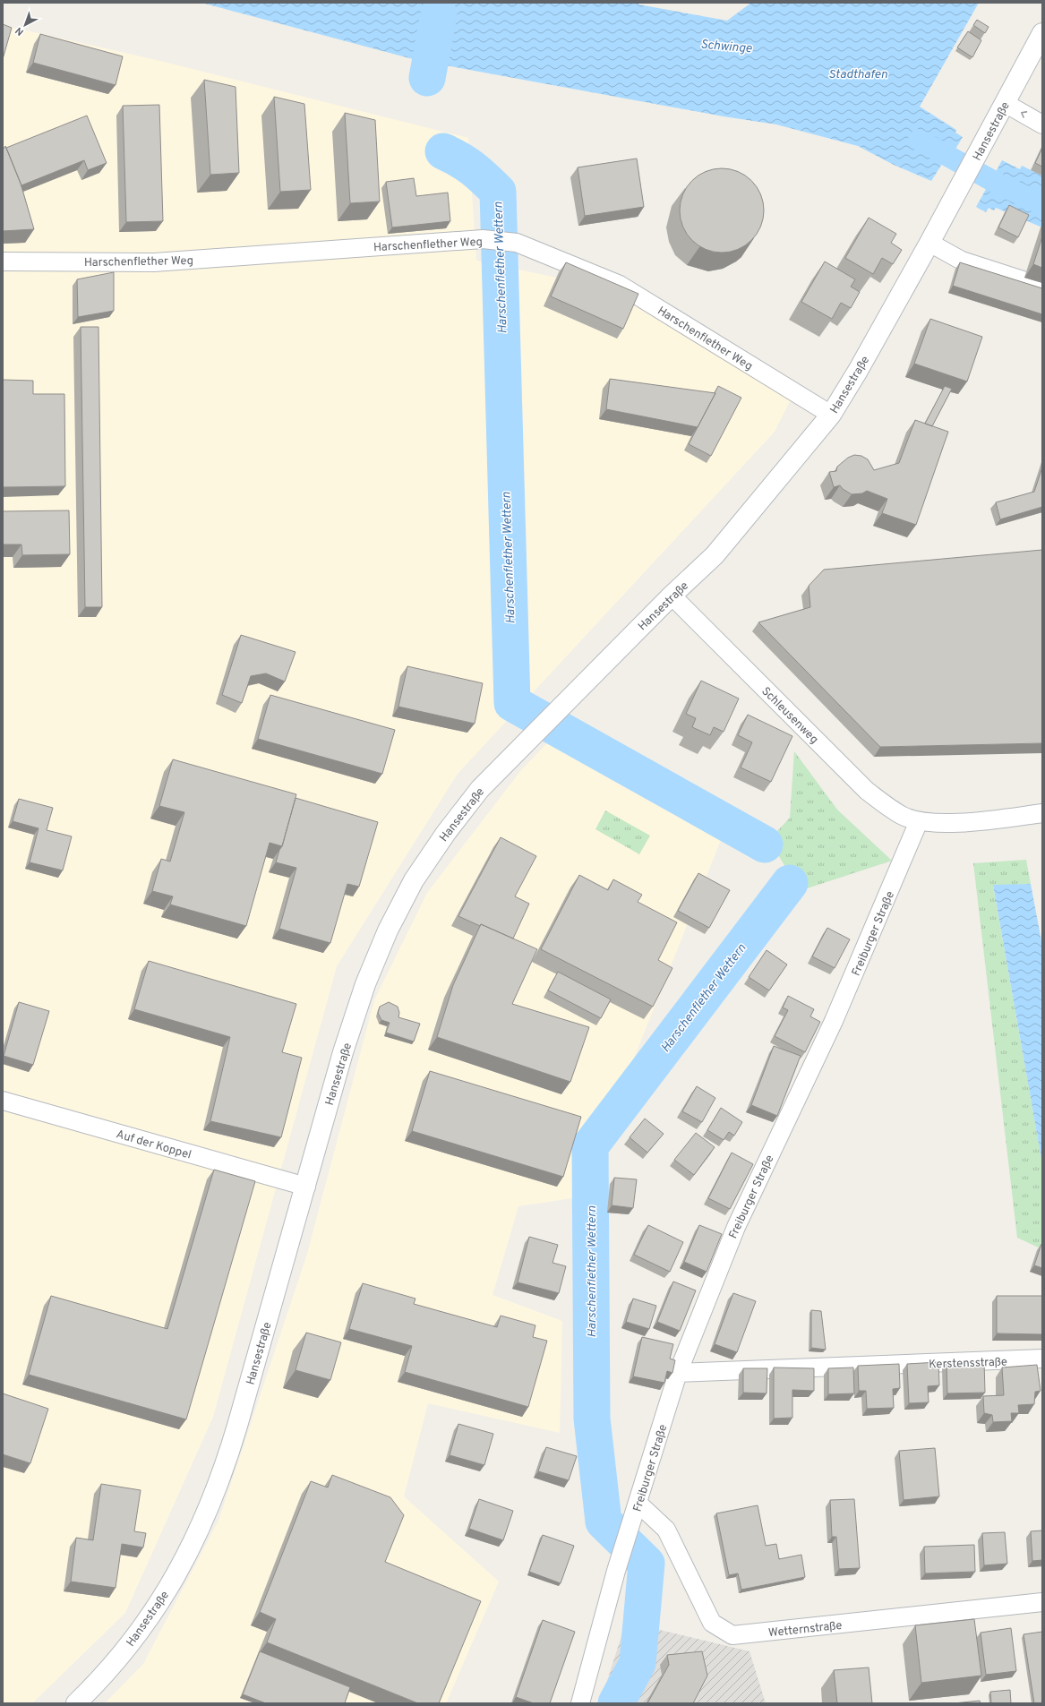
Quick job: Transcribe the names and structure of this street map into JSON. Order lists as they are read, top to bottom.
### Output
{
  "streets": {
    "main road": ["Hansestraße"],
    "street": [
      "Harschenflether Weg",
      "Schleusenweg",
      "Freiburger Straße",
      "Auf der Koppel",
      "Kerstensstraße",
      "Wetternstraße"
    ]
  },
  "crossings": [
    ["Hansestraße", "Harschenflether Weg"],
    ["Hansestraße", "Schleusenweg"],
    ["Hansestraße", "Auf der Koppel"],
    ["Schleusenweg", "Freiburger Straße"],
    ["Freiburger Straße", "Kerstensstraße"],
    ["Freiburger Straße", "Wetternstraße"]
  ],
  "water": ["Schwinge", "Stadthafen", "Harschenflether Wettern"],
  "north": "bottom left"
}
